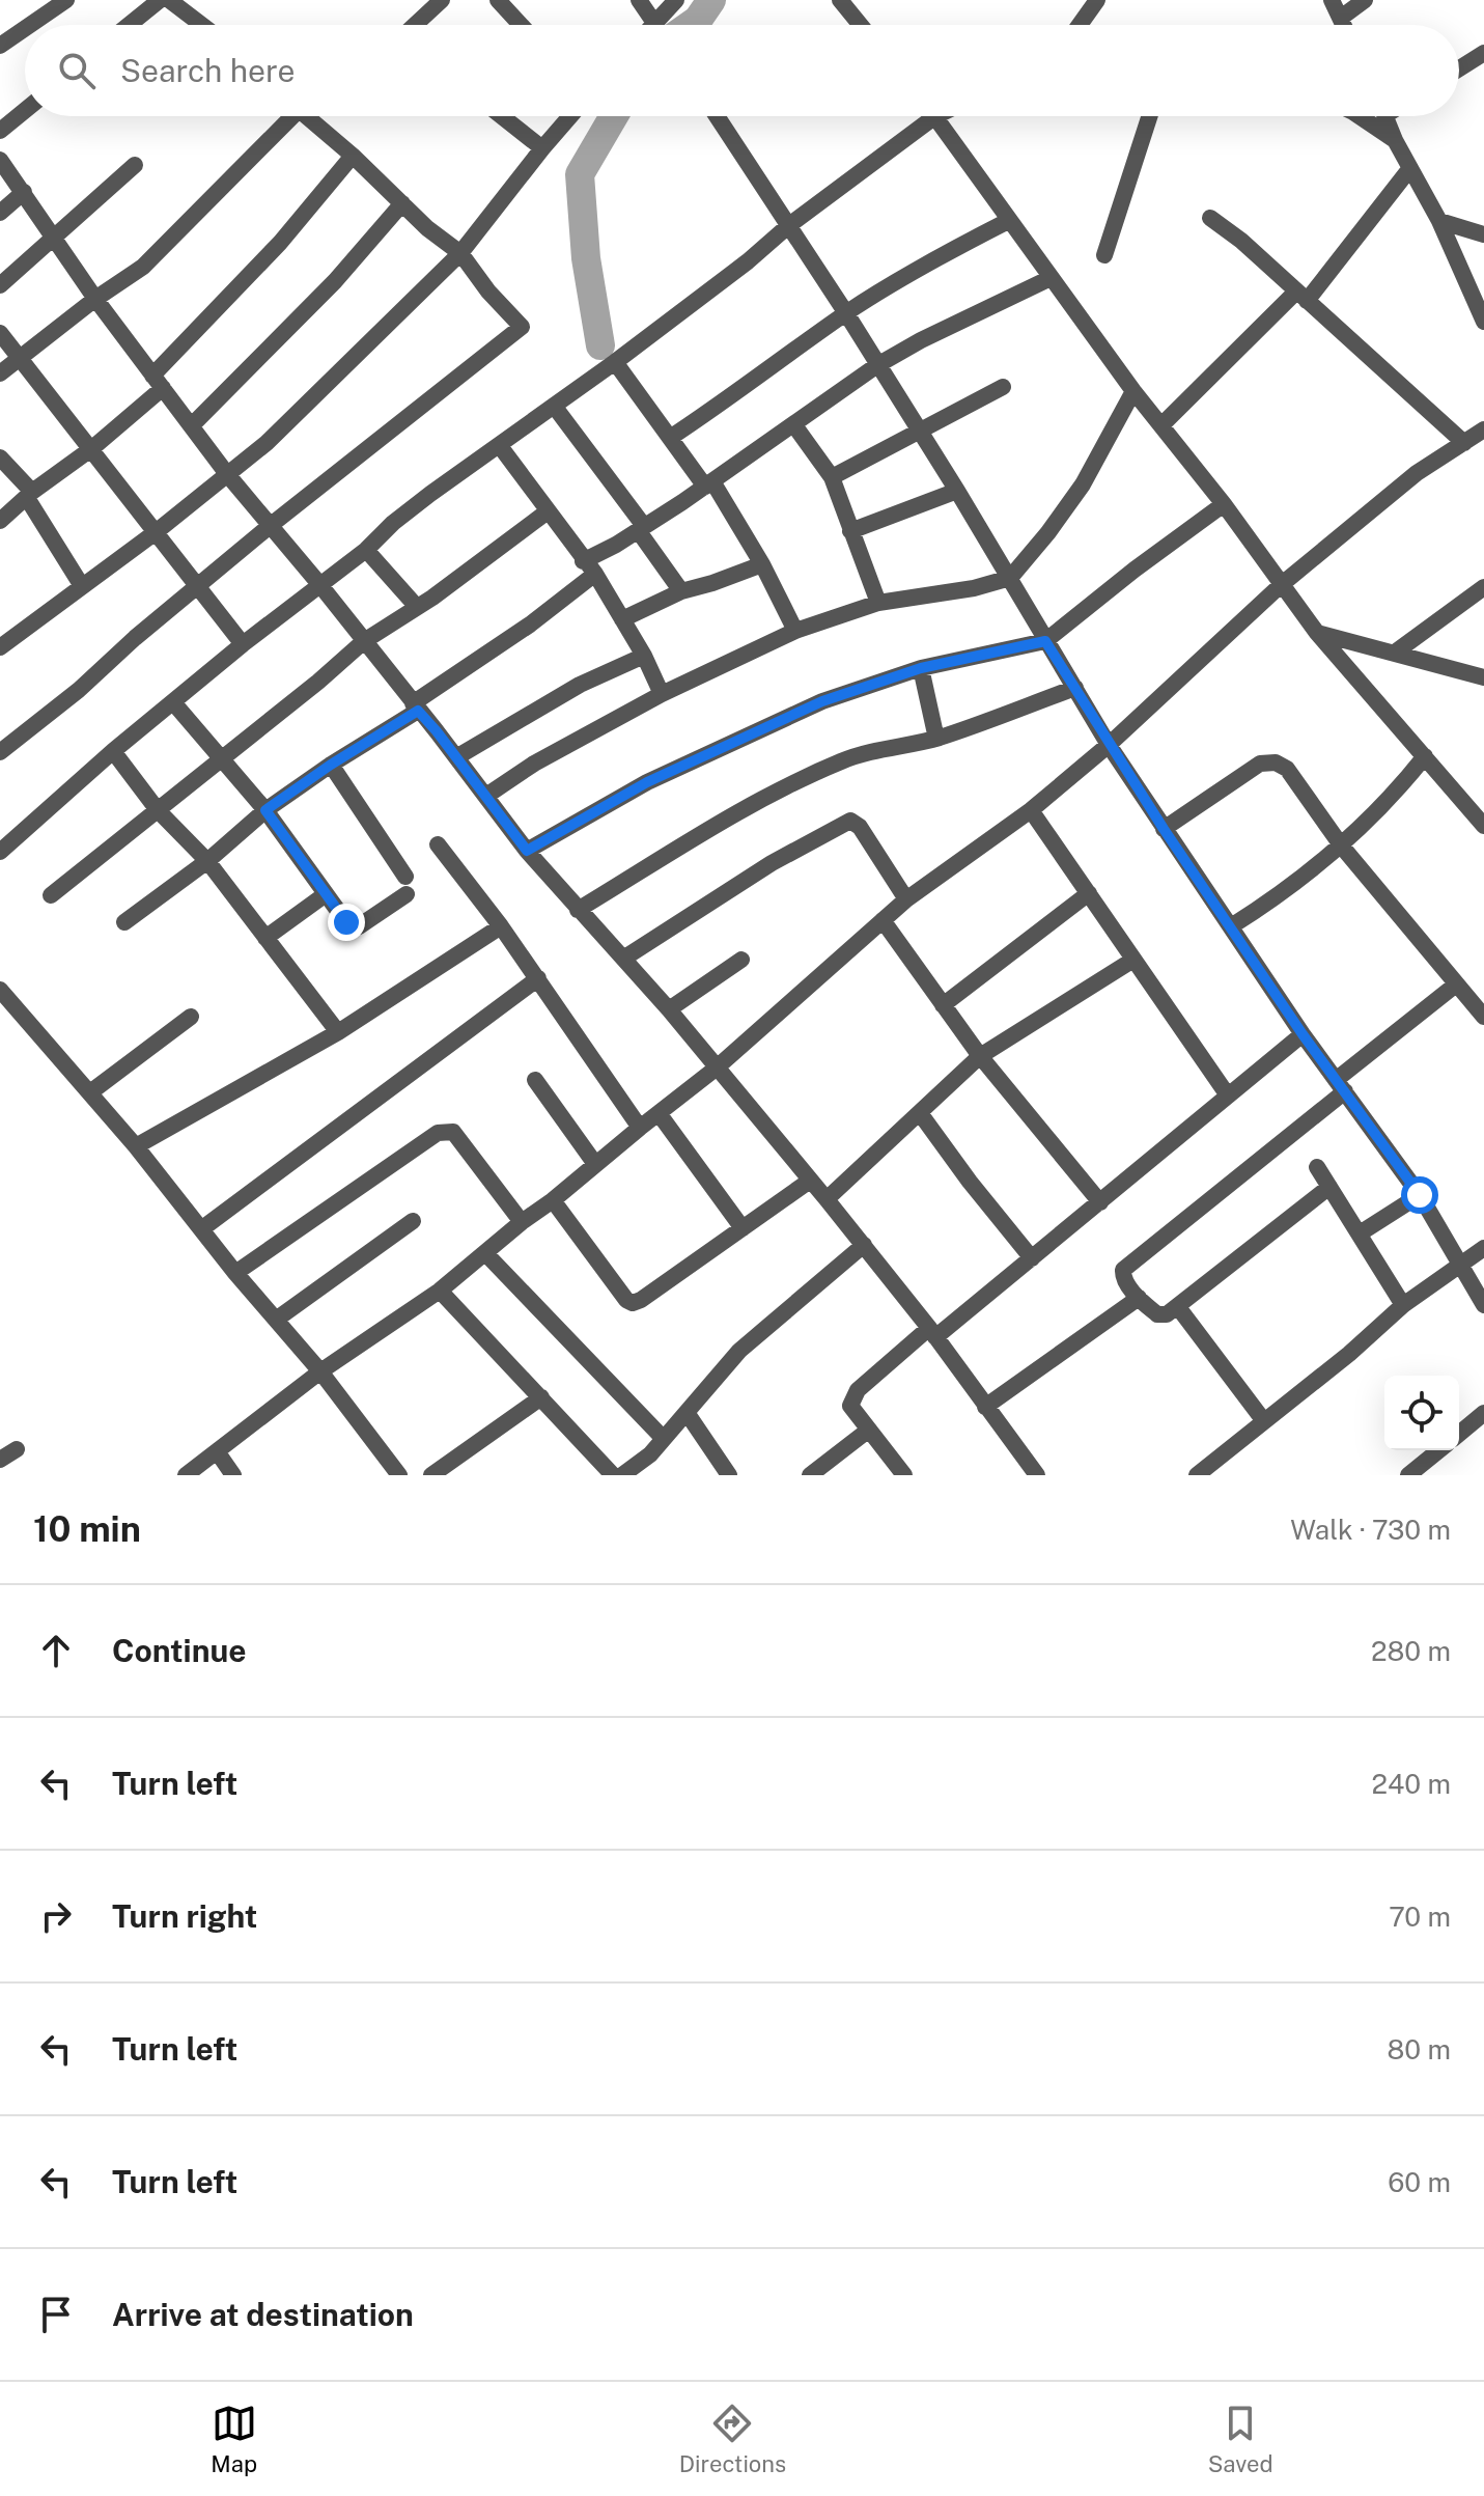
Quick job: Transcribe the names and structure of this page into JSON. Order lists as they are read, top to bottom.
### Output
{
  "page": {
    "search": "Search here",
    "heading": ["10 min", "Walk · 730 m"],
    "list": [
      ["Continue", "280 m"],
      ["Turn left", "240 m"],
      ["Turn right", "70 m"],
      ["Turn left", "80 m"],
      ["Turn left", "60 m"],
      "Arrive at destination"
    ],
    "nav": ["Map", "Directions", "Saved"]
  }
}
